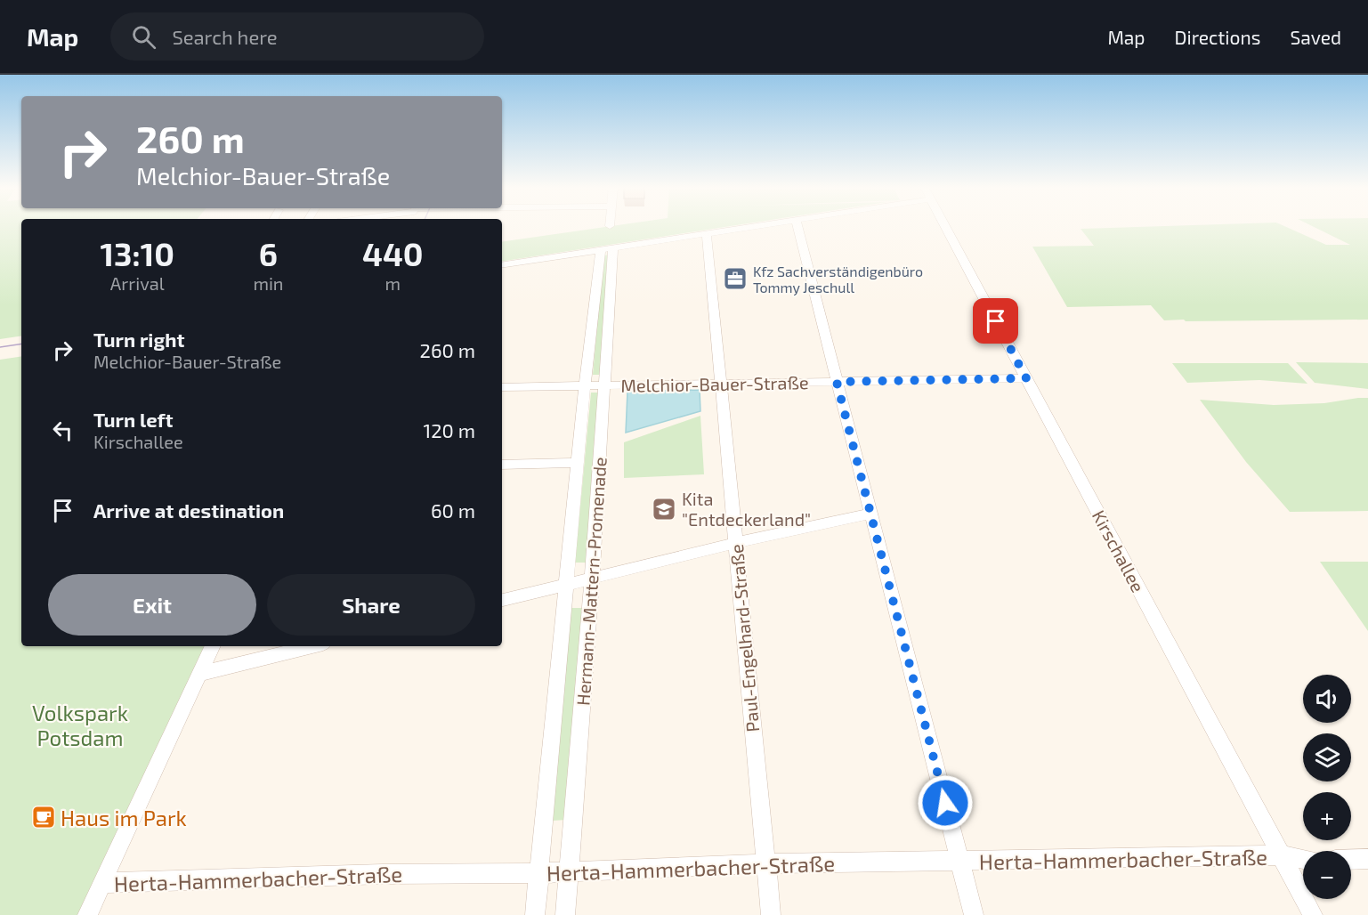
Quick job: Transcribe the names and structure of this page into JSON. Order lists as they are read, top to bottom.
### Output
{
  "streets": {
    "street": [
      "Melchior-Bauer-Straße",
      "Kirschallee",
      "Hermann-Mattern-Promenade",
      "Paul-Engelhard-Straße",
      "Herta-Hammerbacher-Straße"
    ]
  },
  "crossings": [
    ["Melchior-Bauer-Straße", "Kirschallee"],
    ["Melchior-Bauer-Straße", "Hermann-Mattern-Promenade"],
    ["Melchior-Bauer-Straße", "Paul-Engelhard-Straße"],
    ["Kirschallee", "Herta-Hammerbacher-Straße"],
    ["Hermann-Mattern-Promenade", "Herta-Hammerbacher-Straße"],
    ["Paul-Engelhard-Straße", "Herta-Hammerbacher-Straße"]
  ],
  "parks": ["Volkspark Potsdam"],
  "places": {
    "office": ["Kfz Sachverständigenbüro Tommy Jeschull"],
    "school or university": ["Kita \"Entdeckerland\""],
    "cafe": ["Haus im Park"]
  },
  "page": {
    "header": "Map",
    "search": "Search here",
    "nav": ["Map", "Directions", "Saved"],
    "turn": ["260 m", "Melchior-Bauer-Straße"],
    "eta": [
      "13:10",
      "Arrival",
      "6",
      "min",
      "440",
      "m"
    ],
    "list": [
      {
        "name": "Turn right",
        "note": "Melchior-Bauer-Straße",
        "value": "260 m"
      },
      {
        "name": "Turn left",
        "note": "Kirschallee",
        "value": "120 m"
      },
      {
        "name": "Arrive at destination",
        "value": "60 m"
      }
    ],
    "buttons": ["Exit", "Share"],
    "map_buttons": ["+", "−"]
  }
}
